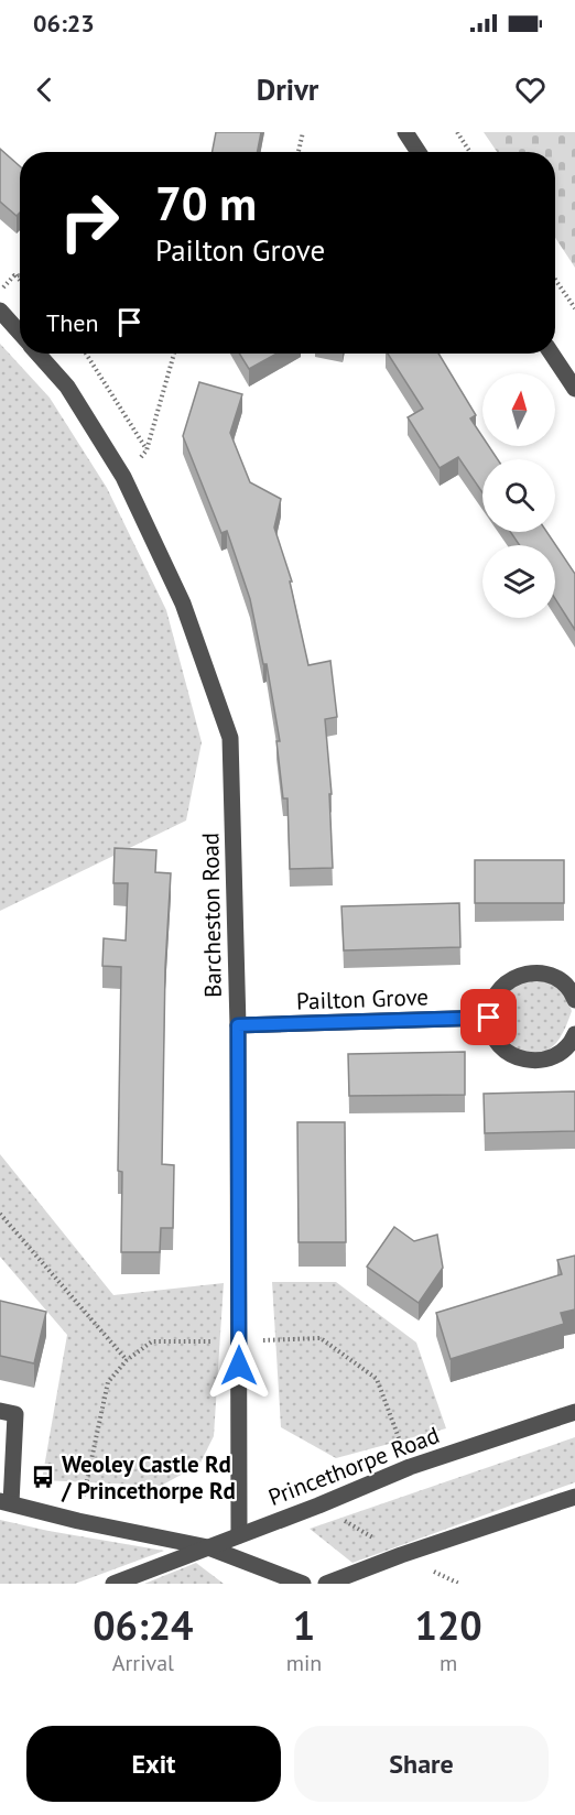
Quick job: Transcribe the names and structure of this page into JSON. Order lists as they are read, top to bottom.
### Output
{
  "streets": {
    "street": ["Barcheston Road", "Pailton Grove", "Princethorpe Road"]
  },
  "crossings": [
    ["Barcheston Road", "Pailton Grove"],
    ["Barcheston Road", "Princethorpe Road"]
  ],
  "places": {
    "bus stop": ["Weoley Castle Rd / Princethorpe Rd"]
  },
  "north": "top",
  "page": {
    "status": "06:23",
    "header": "Drivr",
    "turn": ["70 m", "Pailton Grove"],
    "then": "Then",
    "eta": [
      "06:24",
      "Arrival",
      "1",
      "min",
      "120",
      "m"
    ],
    "buttons": ["Exit", "Share"]
  }
}
